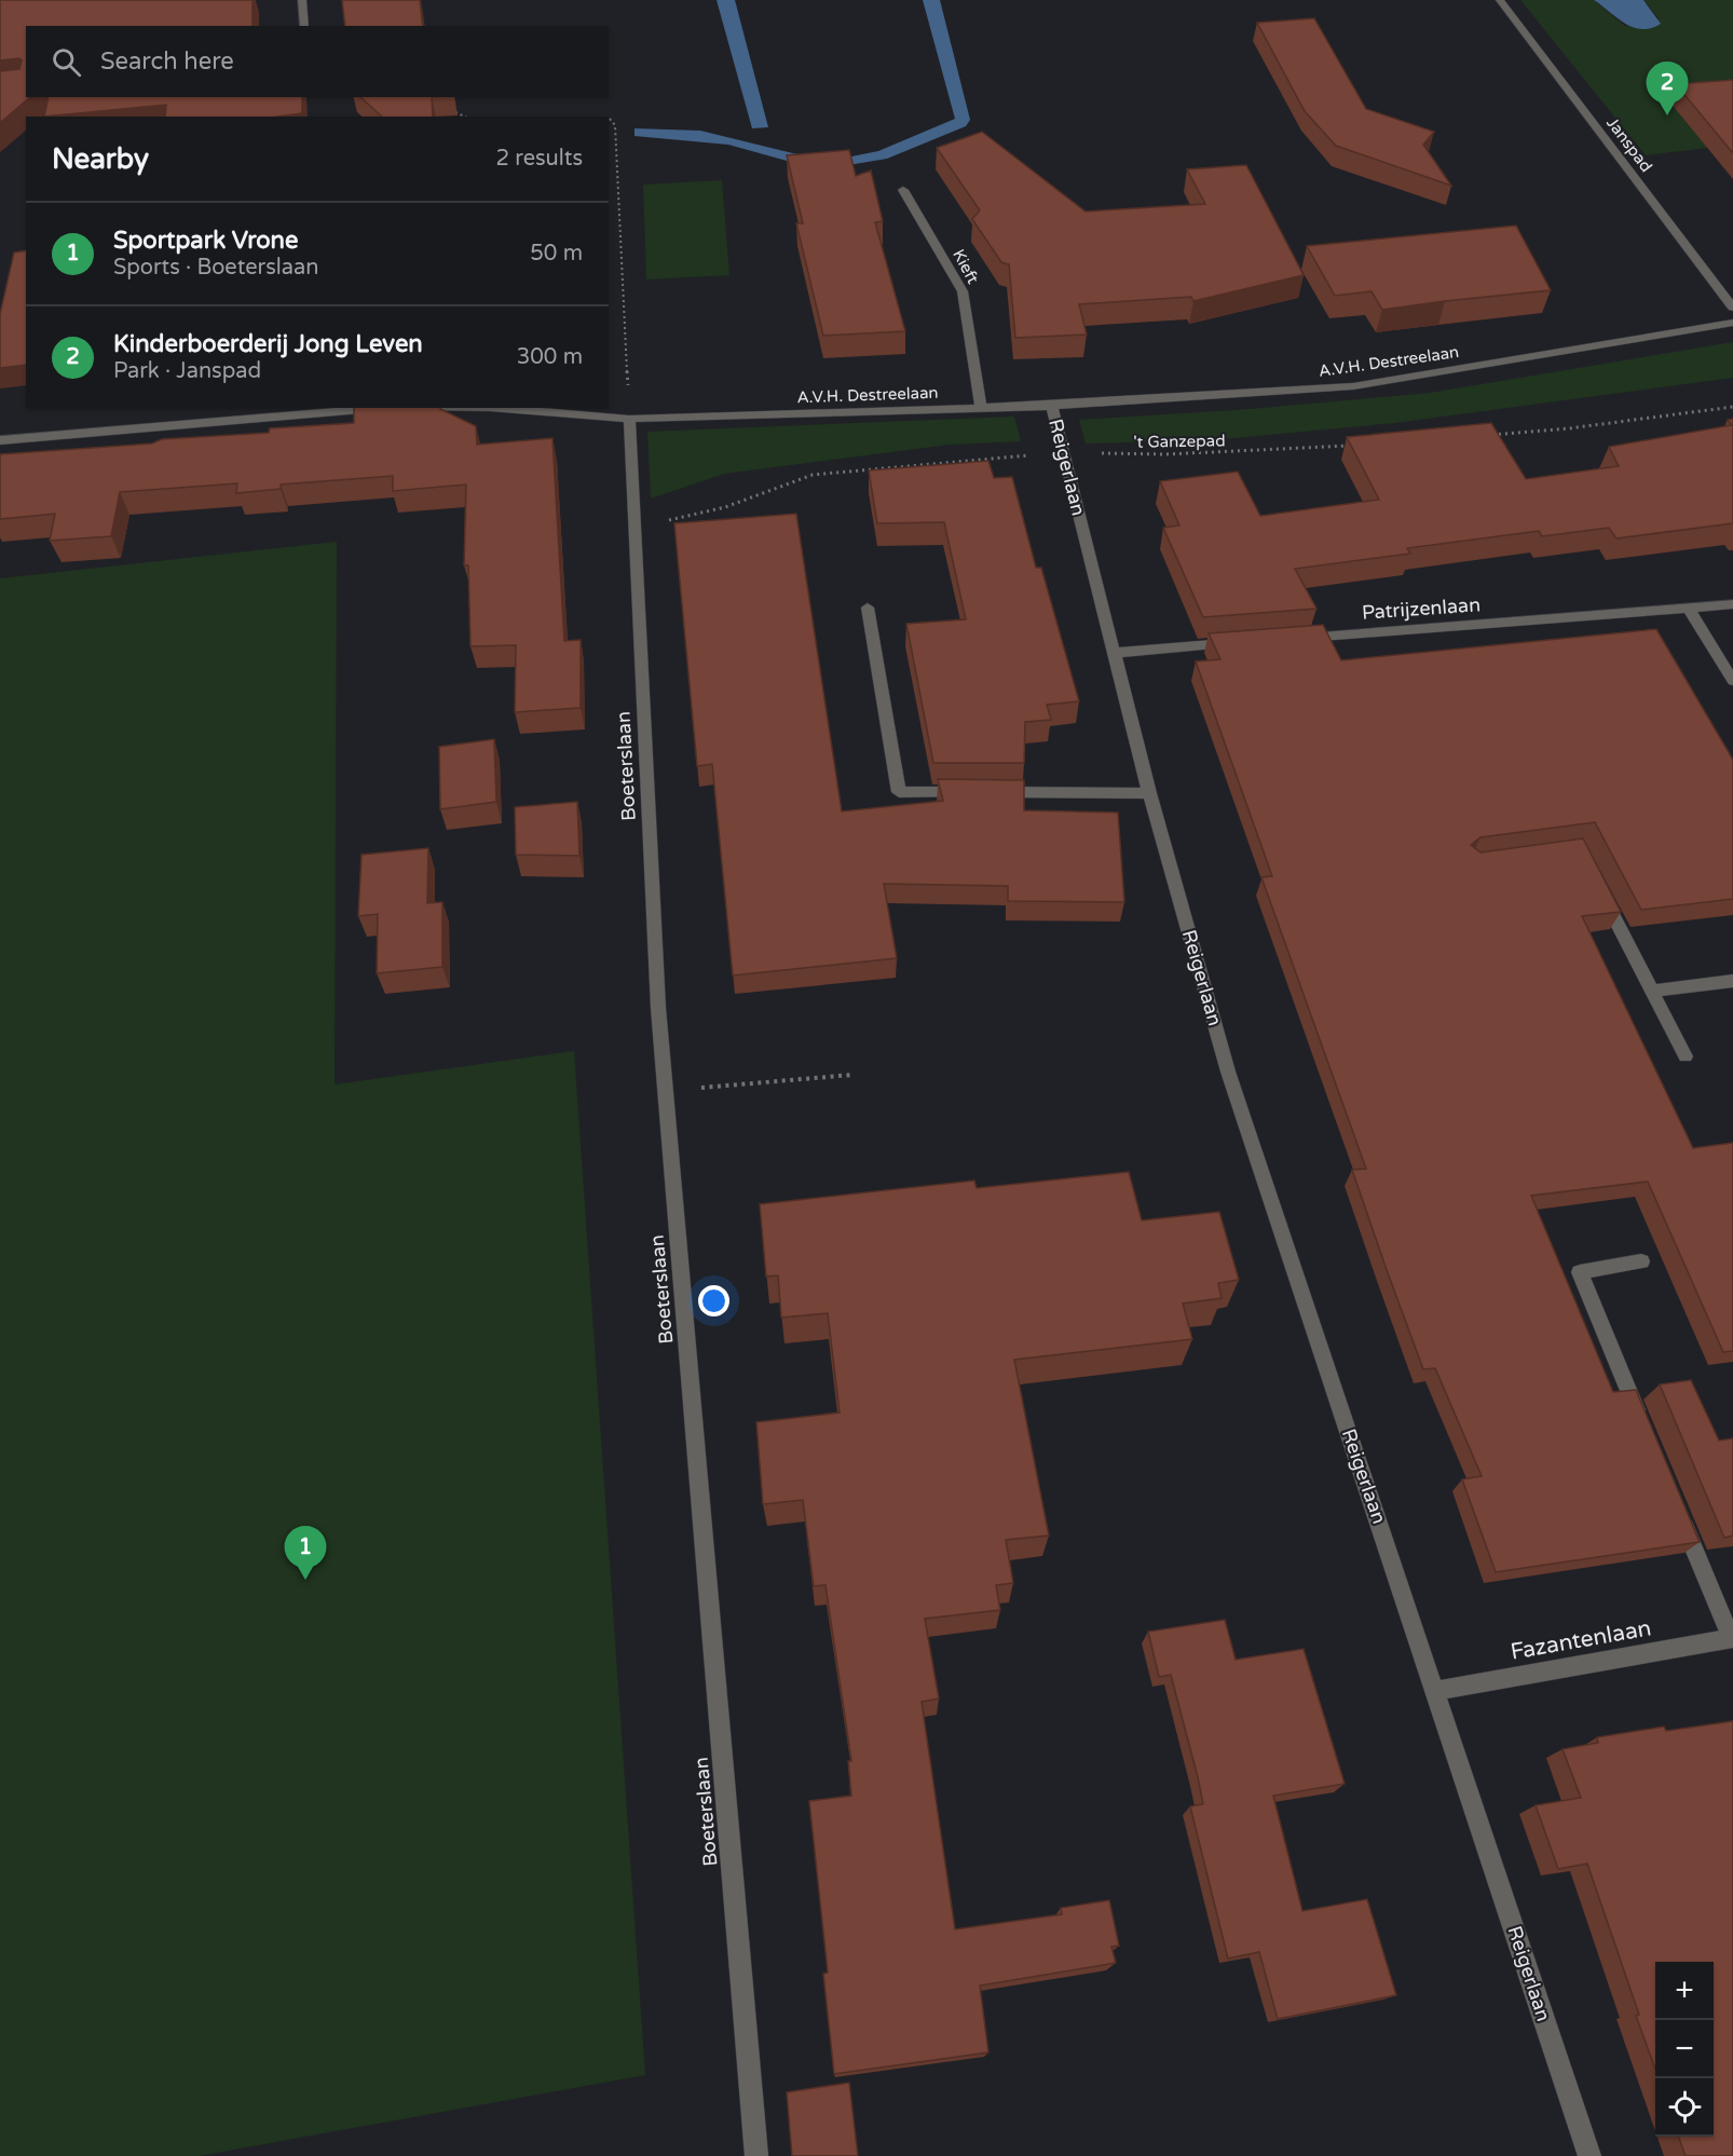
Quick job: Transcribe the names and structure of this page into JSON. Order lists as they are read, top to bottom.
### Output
{
  "streets": {
    "street": [
      "Janspad",
      "Kieft",
      "A.V.H. Destreelaan",
      "Reigerlaan",
      "Patrijzenlaan",
      "Boeterslaan",
      "Fazantenlaan"
    ],
    "path": ["'t Ganzepad"]
  },
  "crossings": [
    ["Kieft", "A.V.H. Destreelaan"],
    ["A.V.H. Destreelaan", "Reigerlaan"],
    ["A.V.H. Destreelaan", "Boeterslaan"],
    ["'t Ganzepad", "Reigerlaan"],
    ["'t Ganzepad", "Boeterslaan"],
    ["Reigerlaan", "Fazantenlaan"]
  ],
  "page": {
    "search": "Search here",
    "pins": ["2", "1"],
    "heading": ["Nearby", "2 results"],
    "list": [
      {
        "mark": "1",
        "name": "Sportpark Vrone",
        "note": "Sports · Boeterslaan",
        "value": "50 m"
      },
      {
        "mark": "2",
        "name": "Kinderboerderij Jong Leven",
        "note": "Park · Janspad",
        "value": "300 m"
      }
    ],
    "map_buttons": ["+", "−"]
  }
}
